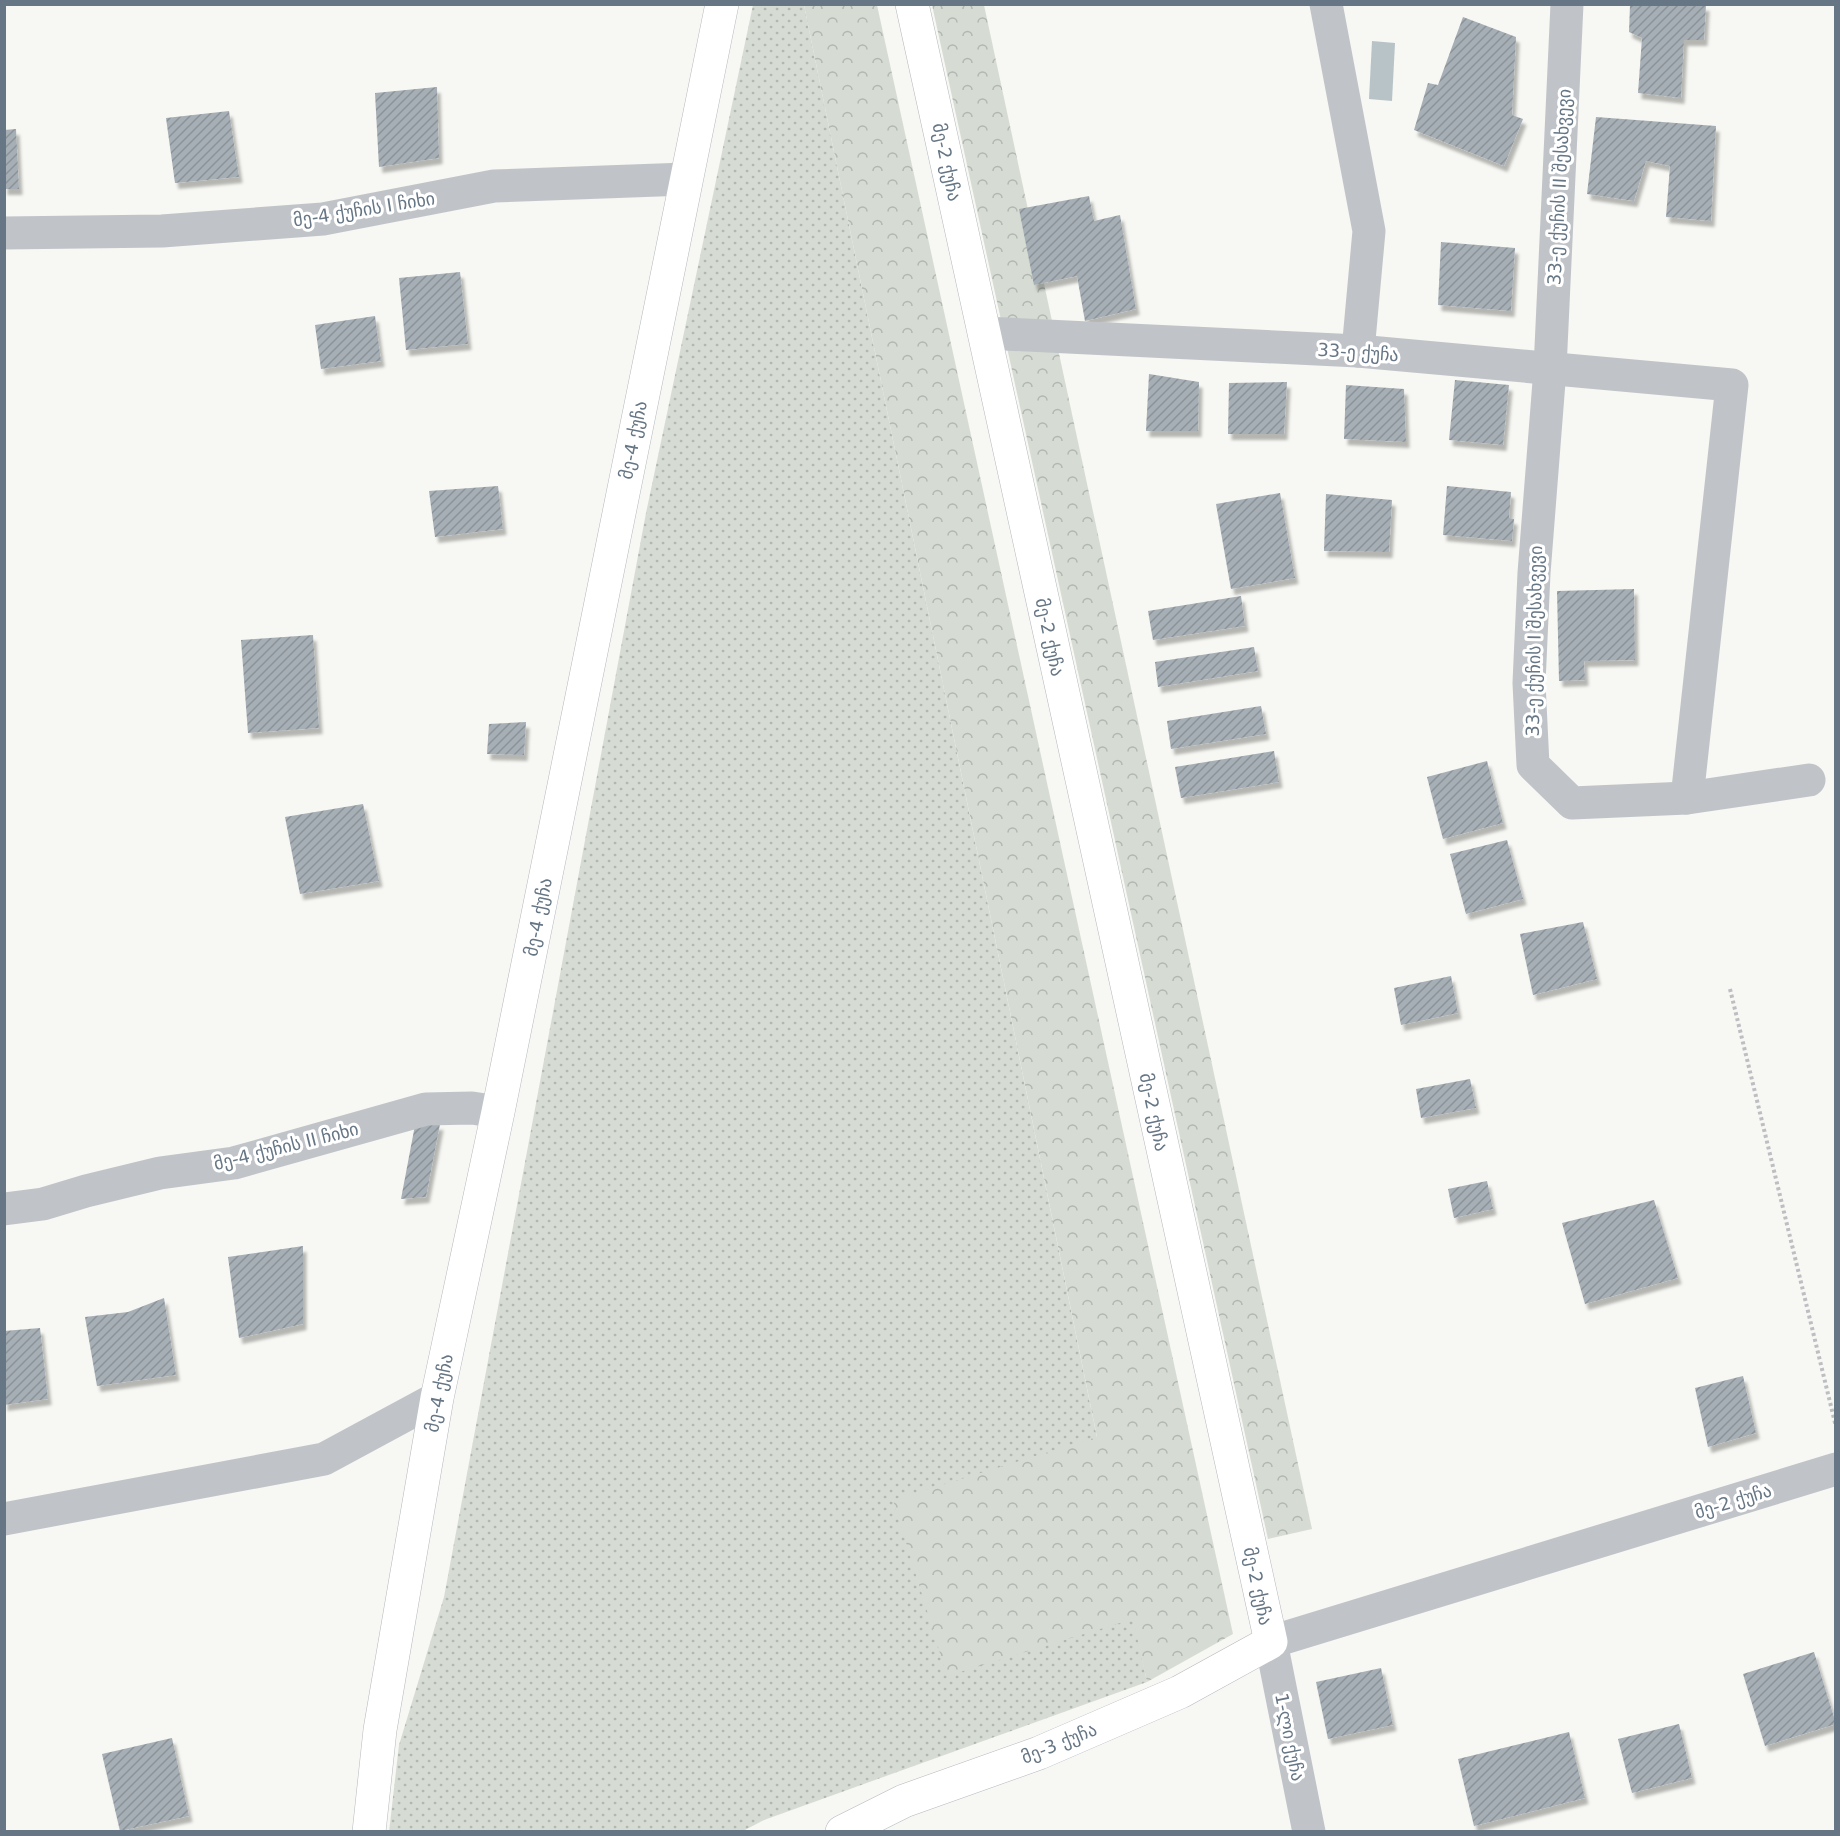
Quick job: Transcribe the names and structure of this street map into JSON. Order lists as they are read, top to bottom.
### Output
{
  "streets": {
    "street": [
      "მე-2 ქუჩა",
      "33-ე ქუჩის II შესახვევი",
      "მე-4 ქუჩის I ჩიხი",
      "33-ე ქუჩა",
      "მე-4 ქუჩა",
      "33-ე ქუჩის I შესახვევი",
      "მე-4 ქუჩის II ჩიხი",
      "1-ლი ქუჩა",
      "მე-3 ქუჩა"
    ]
  },
  "crossings": [
    ["მე-2 ქუჩა", "33-ე ქუჩა"],
    ["მე-2 ქუჩა", "1-ლი ქუჩა"],
    ["მე-2 ქუჩა", "მე-3 ქუჩა"],
    ["33-ე ქუჩის II შესახვევი", "33-ე ქუჩა"],
    ["33-ე ქუჩის II შესახვევი", "33-ე ქუჩის I შესახვევი"],
    ["მე-4 ქუჩის I ჩიხი", "მე-4 ქუჩა"],
    ["33-ე ქუჩა", "33-ე ქუჩის I შესახვევი"],
    ["მე-4 ქუჩა", "მე-4 ქუჩის II ჩიხი"],
    ["1-ლი ქუჩა", "მე-3 ქუჩა"]
  ]
}
